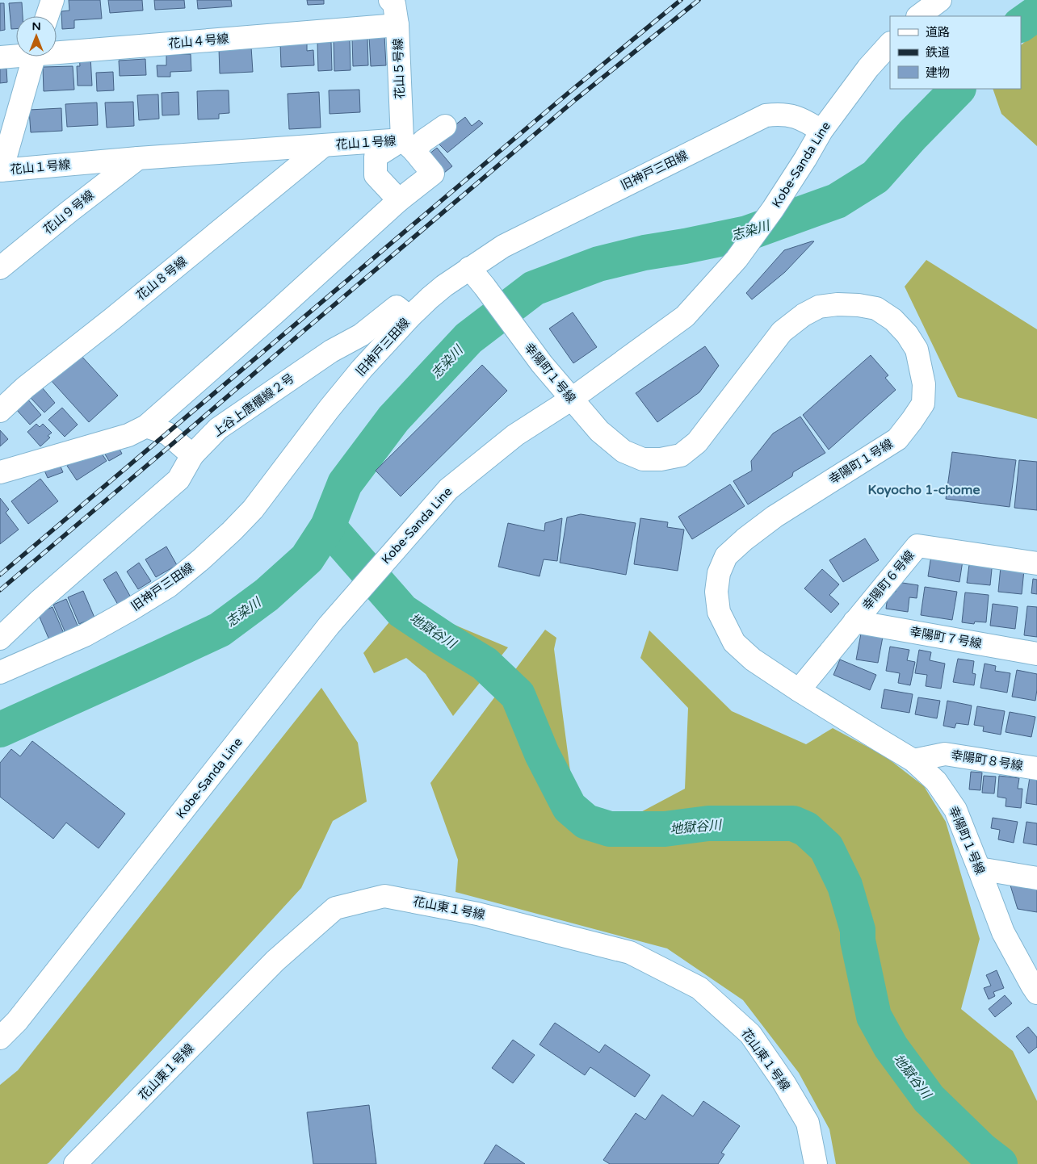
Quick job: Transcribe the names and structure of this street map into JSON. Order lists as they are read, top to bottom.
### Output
{
  "streets": {
    "street": [
      "花山４号線",
      "花山５号線",
      "花山１号線",
      "Kobe-Sanda Line",
      "旧神戸三田線",
      "花山９号線",
      "花山８号線",
      "幸陽町１号線",
      "上谷上唐櫃線２号",
      "幸陽町６号線",
      "幸陽町７号線",
      "幸陽町８号線",
      "花山東１号線"
    ]
  },
  "crossings": [
    ["花山４号線", "花山５号線"],
    ["花山５号線", "花山１号線"],
    ["花山１号線", "花山９号線"],
    ["花山１号線", "花山８号線"],
    ["Kobe-Sanda Line", "旧神戸三田線"],
    ["Kobe-Sanda Line", "幸陽町１号線"],
    ["旧神戸三田線", "幸陽町１号線"],
    ["旧神戸三田線", "上谷上唐櫃線２号"],
    ["幸陽町１号線", "幸陽町６号線"],
    ["幸陽町１号線", "幸陽町８号線"],
    ["幸陽町６号線", "幸陽町７号線"]
  ],
  "districts": ["Koyocho 1-chome"],
  "water": ["志染川", "地獄谷川"],
  "legend": ["道路", "鉄道", "建物"],
  "north": "top"
}
